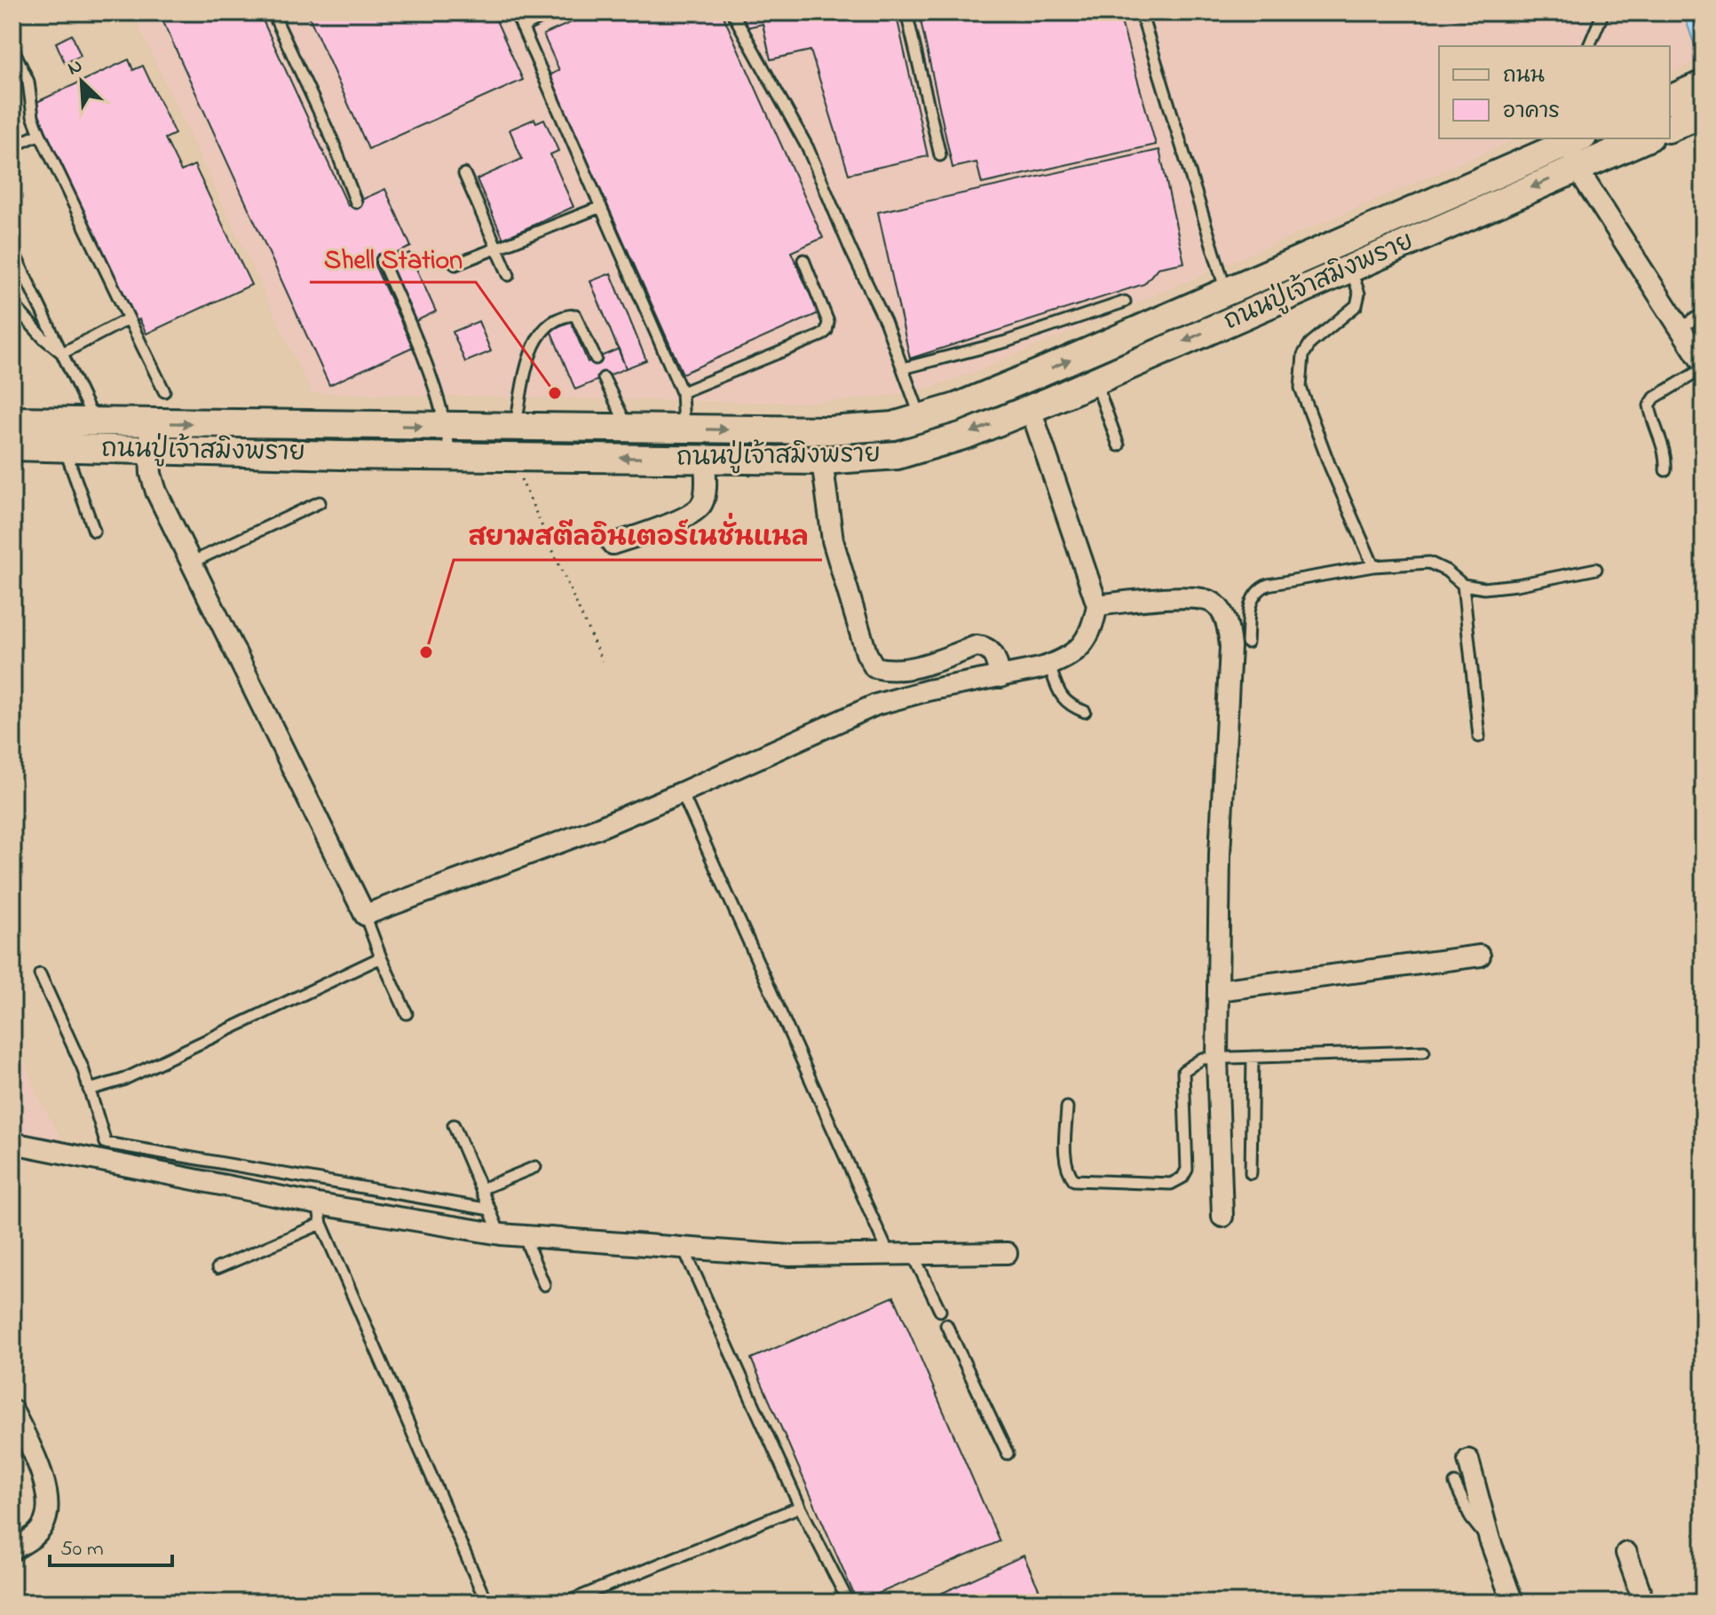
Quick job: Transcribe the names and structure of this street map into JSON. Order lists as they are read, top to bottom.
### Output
{
  "streets": {
    "main road": ["ถนนปู่เจ้าสมิงพราย"]
  },
  "places": ["Shell Station", "สยามสตีลอินเตอร์เนชั่นแนล"],
  "legend": ["ถนน", "อาคาร"],
  "scale_bar": "50 m",
  "north": "top left"
}
